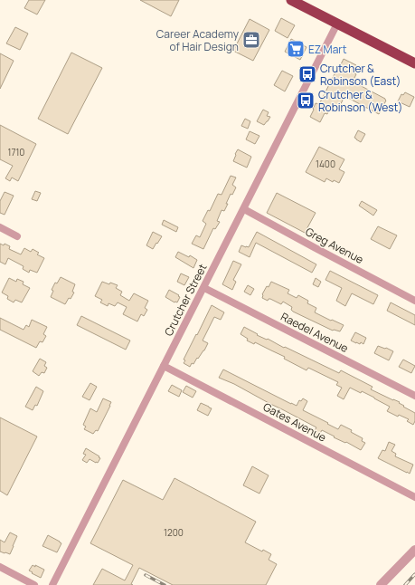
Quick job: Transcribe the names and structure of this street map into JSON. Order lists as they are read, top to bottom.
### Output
{
  "streets": {
    "street": [
      "Greg Avenue",
      "Crutcher Street",
      "Raedel Avenue",
      "Gates Avenue"
    ]
  },
  "crossings": [
    ["Greg Avenue", "Crutcher Street"],
    ["Crutcher Street", "Raedel Avenue"],
    ["Crutcher Street", "Gates Avenue"]
  ],
  "places": {
    "office": ["Career Academy of Hair Design"],
    "supermarket": ["EZ Mart"],
    "bus stop": ["Crutcher & Robinson (East)", "Crutcher & Robinson (West)"]
  },
  "house_numbers": ["1710", "1400", "1200"]
}
